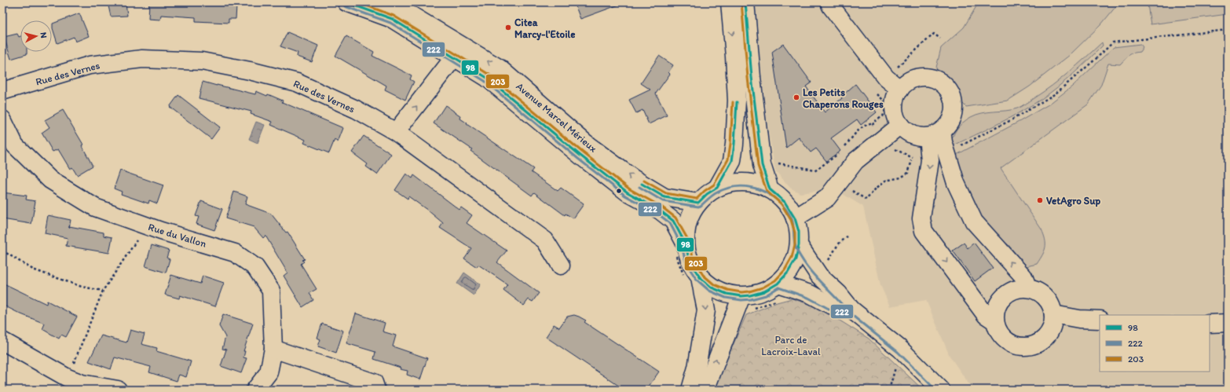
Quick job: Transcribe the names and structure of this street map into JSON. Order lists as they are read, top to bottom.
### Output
{
  "streets": {
    "main road": ["Rue des Vernes", "Avenue Marcel Mérieux", "Rue du Vallon"]
  },
  "parks": ["Parc de Lacroix-Laval"],
  "places": ["Citea Marcy-l'Etoile", "Les Petits Chaperons Rouges", "VetAgro Sup"],
  "lines": ["transit line 98", "transit line 203", "transit line 222"],
  "legend": ["98", "222", "203"],
  "north": "right"
}
